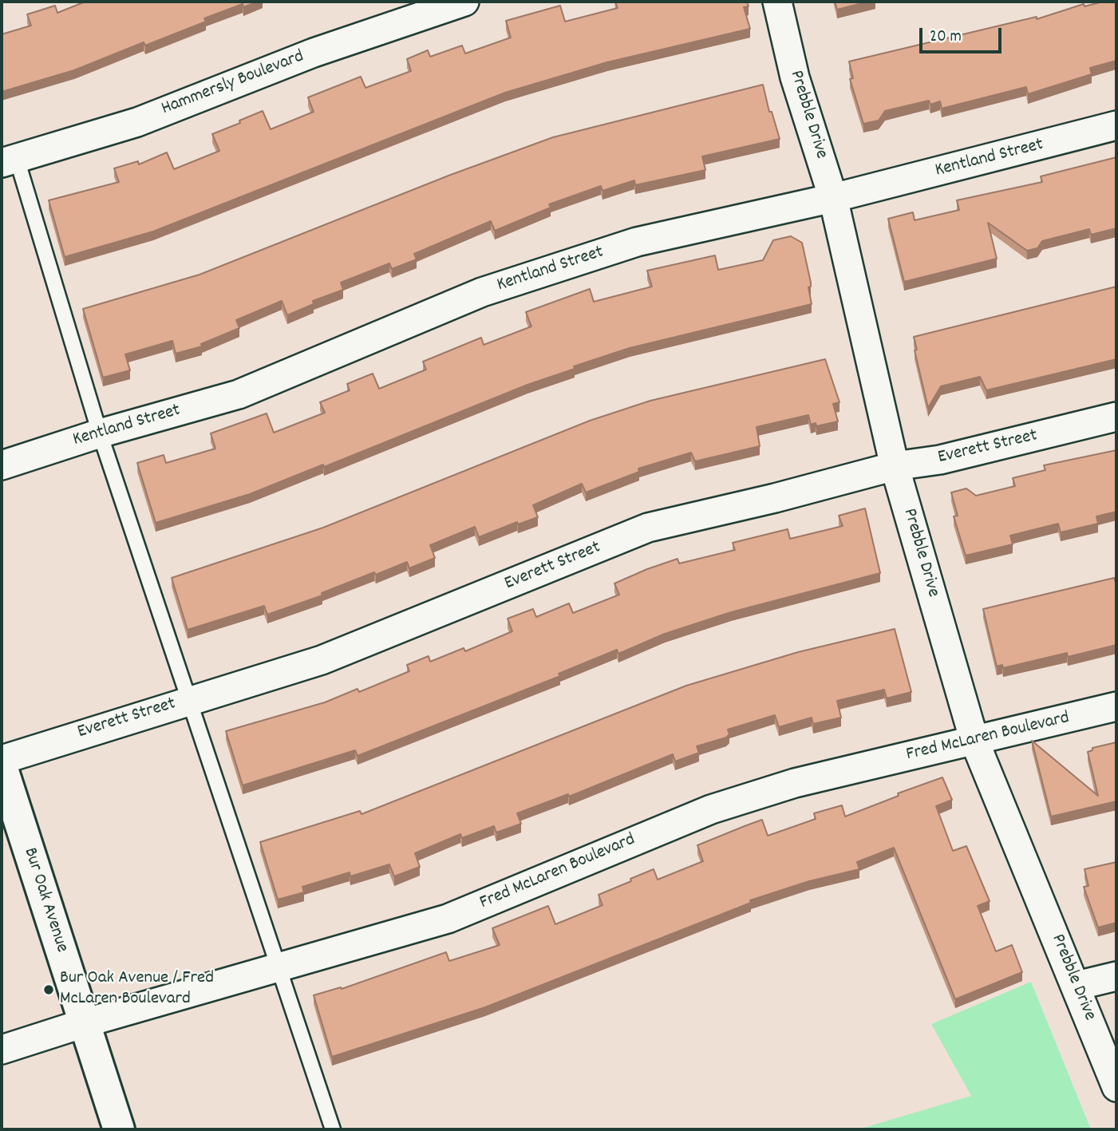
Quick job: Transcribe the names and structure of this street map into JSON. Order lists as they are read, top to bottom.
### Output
{
  "streets": {
    "street": [
      "Hammersly Boulevard",
      "Prebble Drive",
      "Kentland Street",
      "Everett Street",
      "Fred McLaren Boulevard",
      "Bur Oak Avenue"
    ]
  },
  "crossings": [
    ["Prebble Drive", "Kentland Street"],
    ["Prebble Drive", "Everett Street"],
    ["Prebble Drive", "Fred McLaren Boulevard"],
    ["Fred McLaren Boulevard", "Bur Oak Avenue"]
  ],
  "places": ["Bur Oak Avenue / Fred McLaren Boulevard"],
  "scale_bar": "20 m"
}
